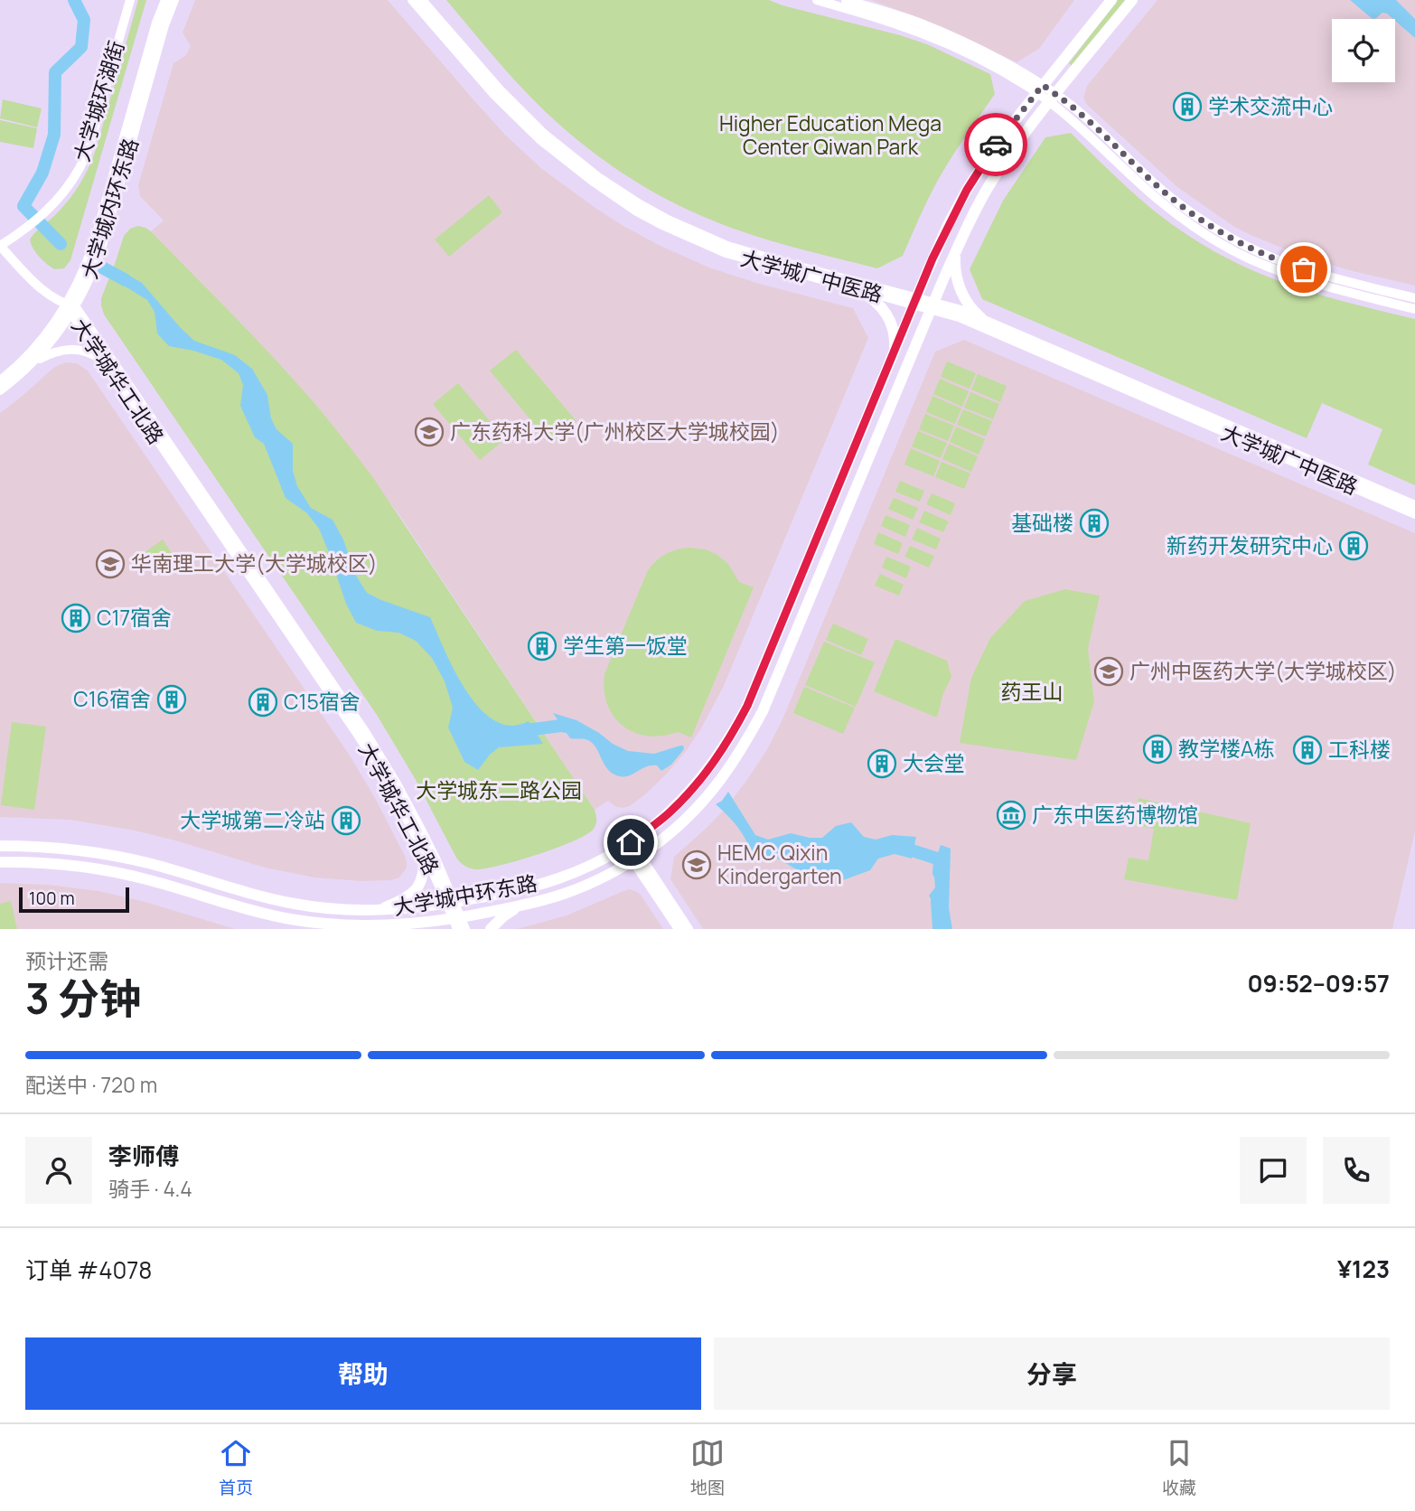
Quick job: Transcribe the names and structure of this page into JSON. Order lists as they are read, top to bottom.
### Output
{
  "streets": {
    "main road": [
      "大学城环湖街",
      "大学城内环东路",
      "大学城广中医路",
      "大学城华工北路",
      "大学城中环东路"
    ]
  },
  "crossings": [
    ["大学城内环东路", "大学城华工北路"],
    ["大学城广中医路", "大学城中环东路"],
    ["大学城华工北路", "大学城中环东路"]
  ],
  "parks": ["Higher Education Mega Center Qiwan Park", "药王山", "大学城东二路公园"],
  "places": {
    "building": [
      "学术交流中心",
      "基础楼",
      "新药开发研究中心",
      "C17宿舍",
      "学生第一饭堂",
      "C16宿舍",
      "C15宿舍",
      "教学楼A栋",
      "工科楼",
      "大会堂",
      "大学城第二冷站"
    ],
    "school or university": [
      "广东药科大学(广州校区大学城校园)",
      "华南理工大学(大学城校区)",
      "广州中医药大学(大学城校区)",
      "HEMC Qixin Kindergarten"
    ],
    "museum": ["广东中医药博物馆"]
  },
  "scale_bar": "100 m",
  "page": {
    "scale": "100 m",
    "heading": ["3 分钟", "预计还需", "09:52–09:57"],
    "panel": [
      "李师傅",
      "骑手 · 4.4",
      "订单 #4078",
      "¥123"
    ],
    "bar": "配送中 · 720 m",
    "buttons": ["帮助", "分享"],
    "tabs": ["首页", "地图", "收藏"]
  }
}
